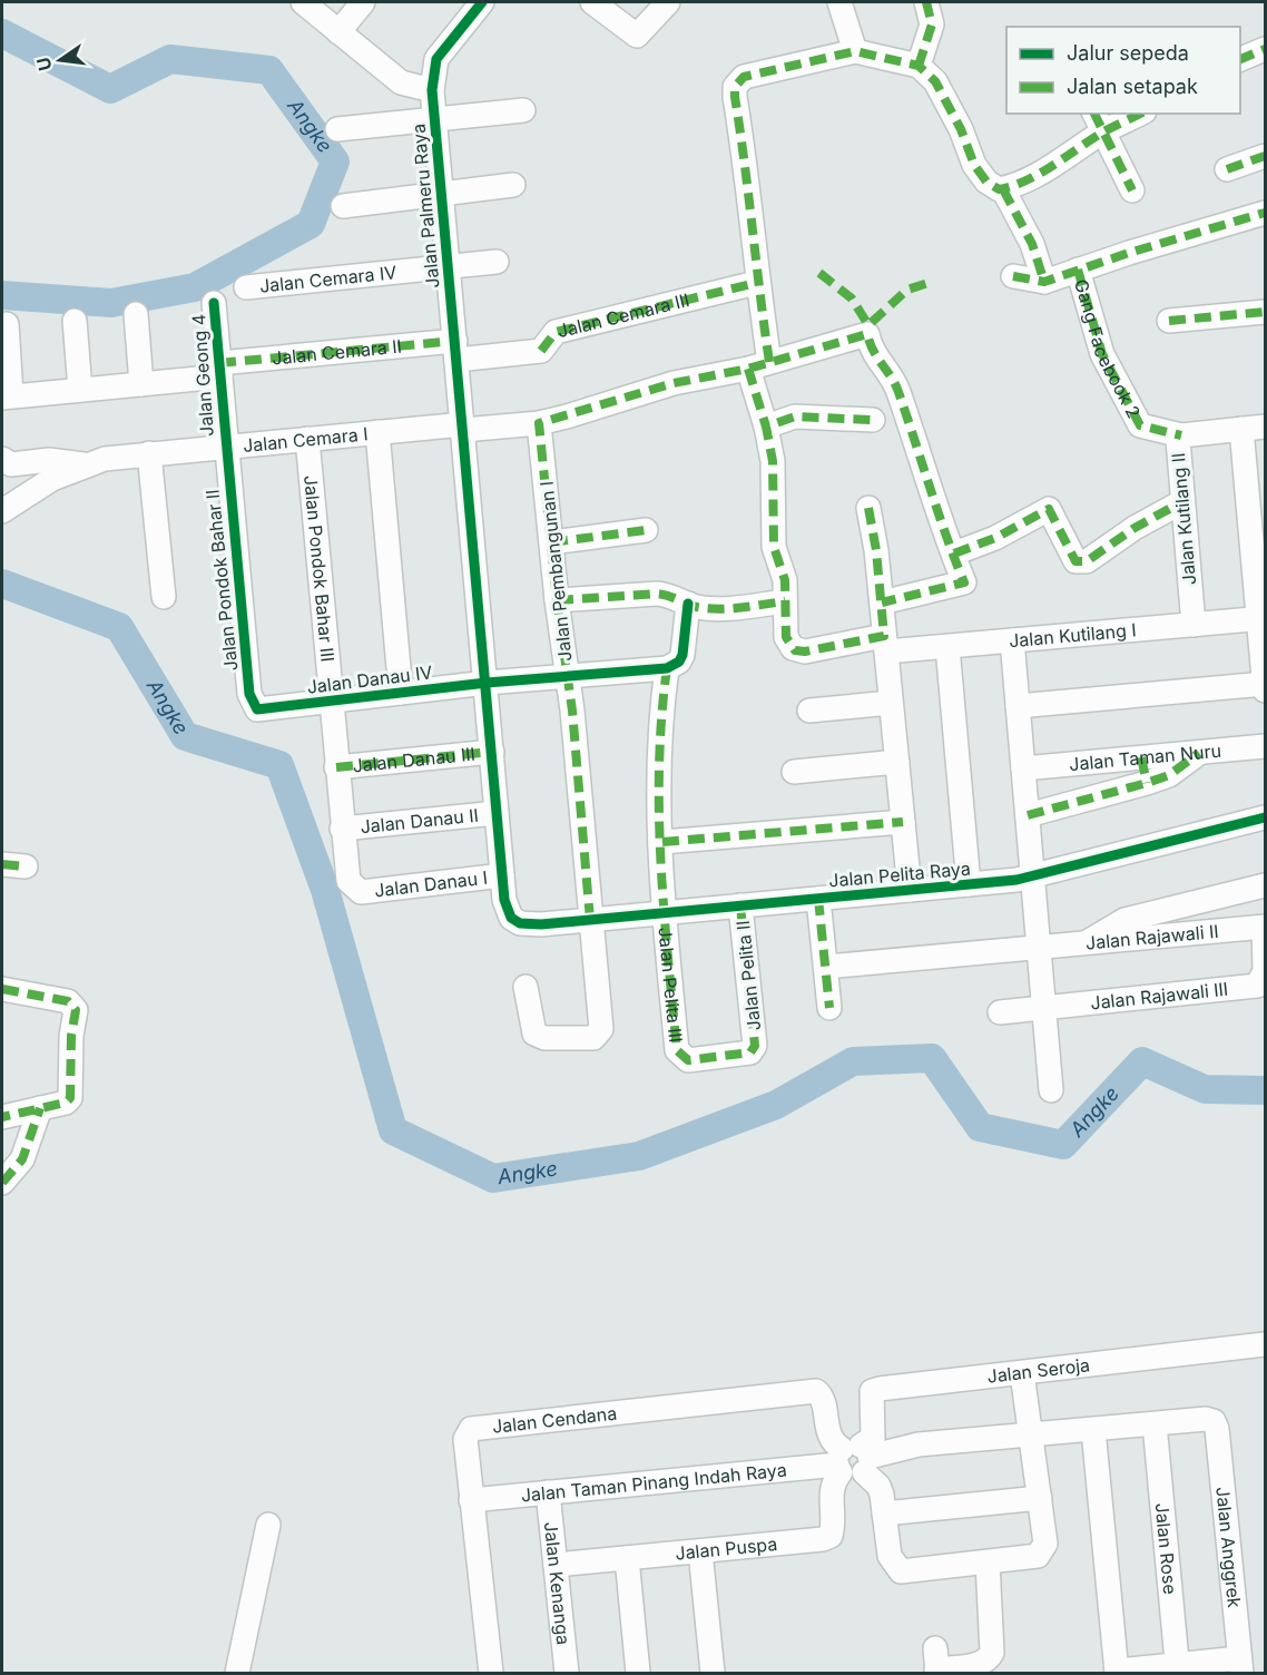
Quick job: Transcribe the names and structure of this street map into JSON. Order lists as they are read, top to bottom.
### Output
{
  "streets": {
    "street": [
      "Jalan Palmeru Raya",
      "Jalan Cemara IV",
      "Jalan Cemara III",
      "Gang Facebook 2",
      "Jalan Cemara II",
      "Jalan Geong 4",
      "Jalan Cemara I",
      "Jalan Kutilang II",
      "Jalan Pondok Bahar III",
      "Jalan Pembangunan I",
      "Jalan Pondok Bahar II",
      "Jalan Kutilang I",
      "Jalan Danau IV",
      "Jalan Taman Nuru",
      "Jalan Danau III",
      "Jalan Danau II",
      "Jalan Pelita Raya",
      "Jalan Danau I",
      "Jalan Rajawali II",
      "Jalan Pelita II",
      "Jalan Pelita III",
      "Jalan Rajawali III",
      "Jalan Seroja",
      "Jalan Cendana",
      "Jalan Taman Pinang Indah Raya",
      "Jalan Anggrek",
      "Jalan Puspa",
      "Jalan Rose",
      "Jalan Kenanga"
    ]
  },
  "crossings": [
    ["Jalan Palmeru Raya", "Jalan Cemara IV"],
    ["Jalan Palmeru Raya", "Jalan Cemara III"],
    ["Jalan Palmeru Raya", "Jalan Cemara II"],
    ["Jalan Palmeru Raya", "Jalan Cemara I"],
    ["Jalan Palmeru Raya", "Jalan Danau IV"],
    ["Jalan Palmeru Raya", "Jalan Danau III"],
    ["Jalan Palmeru Raya", "Jalan Danau II"],
    ["Jalan Palmeru Raya", "Jalan Pelita Raya"],
    ["Jalan Palmeru Raya", "Jalan Danau I"],
    ["Jalan Cemara III", "Jalan Cemara II"],
    ["Gang Facebook 2", "Jalan Kutilang II"],
    ["Jalan Cemara II", "Jalan Geong 4"],
    ["Jalan Geong 4", "Jalan Cemara I"],
    ["Jalan Geong 4", "Jalan Pondok Bahar II"],
    ["Jalan Cemara I", "Jalan Pondok Bahar III"],
    ["Jalan Cemara I", "Jalan Pembangunan I"],
    ["Jalan Cemara I", "Jalan Pondok Bahar II"],
    ["Jalan Kutilang II", "Jalan Kutilang I"],
    ["Jalan Pondok Bahar III", "Jalan Danau IV"],
    ["Jalan Pondok Bahar III", "Jalan Danau III"],
    ["Jalan Pondok Bahar III", "Jalan Danau II"],
    ["Jalan Pondok Bahar III", "Jalan Danau I"],
    ["Jalan Pembangunan I", "Jalan Danau IV"],
    ["Jalan Pembangunan I", "Jalan Pelita Raya"],
    ["Jalan Pondok Bahar II", "Jalan Danau IV"],
    ["Jalan Danau IV", "Jalan Pelita III"],
    ["Jalan Pelita Raya", "Jalan Pelita II"],
    ["Jalan Pelita Raya", "Jalan Pelita III"],
    ["Jalan Rajawali II", "Jalan Rajawali III"],
    ["Jalan Pelita II", "Jalan Pelita III"],
    ["Jalan Seroja", "Jalan Cendana"],
    ["Jalan Seroja", "Jalan Taman Pinang Indah Raya"],
    ["Jalan Seroja", "Jalan Puspa"],
    ["Jalan Cendana", "Jalan Taman Pinang Indah Raya"],
    ["Jalan Cendana", "Jalan Puspa"],
    ["Jalan Taman Pinang Indah Raya", "Jalan Anggrek"],
    ["Jalan Taman Pinang Indah Raya", "Jalan Puspa"],
    ["Jalan Taman Pinang Indah Raya", "Jalan Rose"],
    ["Jalan Taman Pinang Indah Raya", "Jalan Kenanga"],
    ["Jalan Puspa", "Jalan Kenanga"]
  ],
  "water": ["Angke"],
  "legend": ["Jalur sepeda", "Jalan setapak"],
  "north": "left"
}
